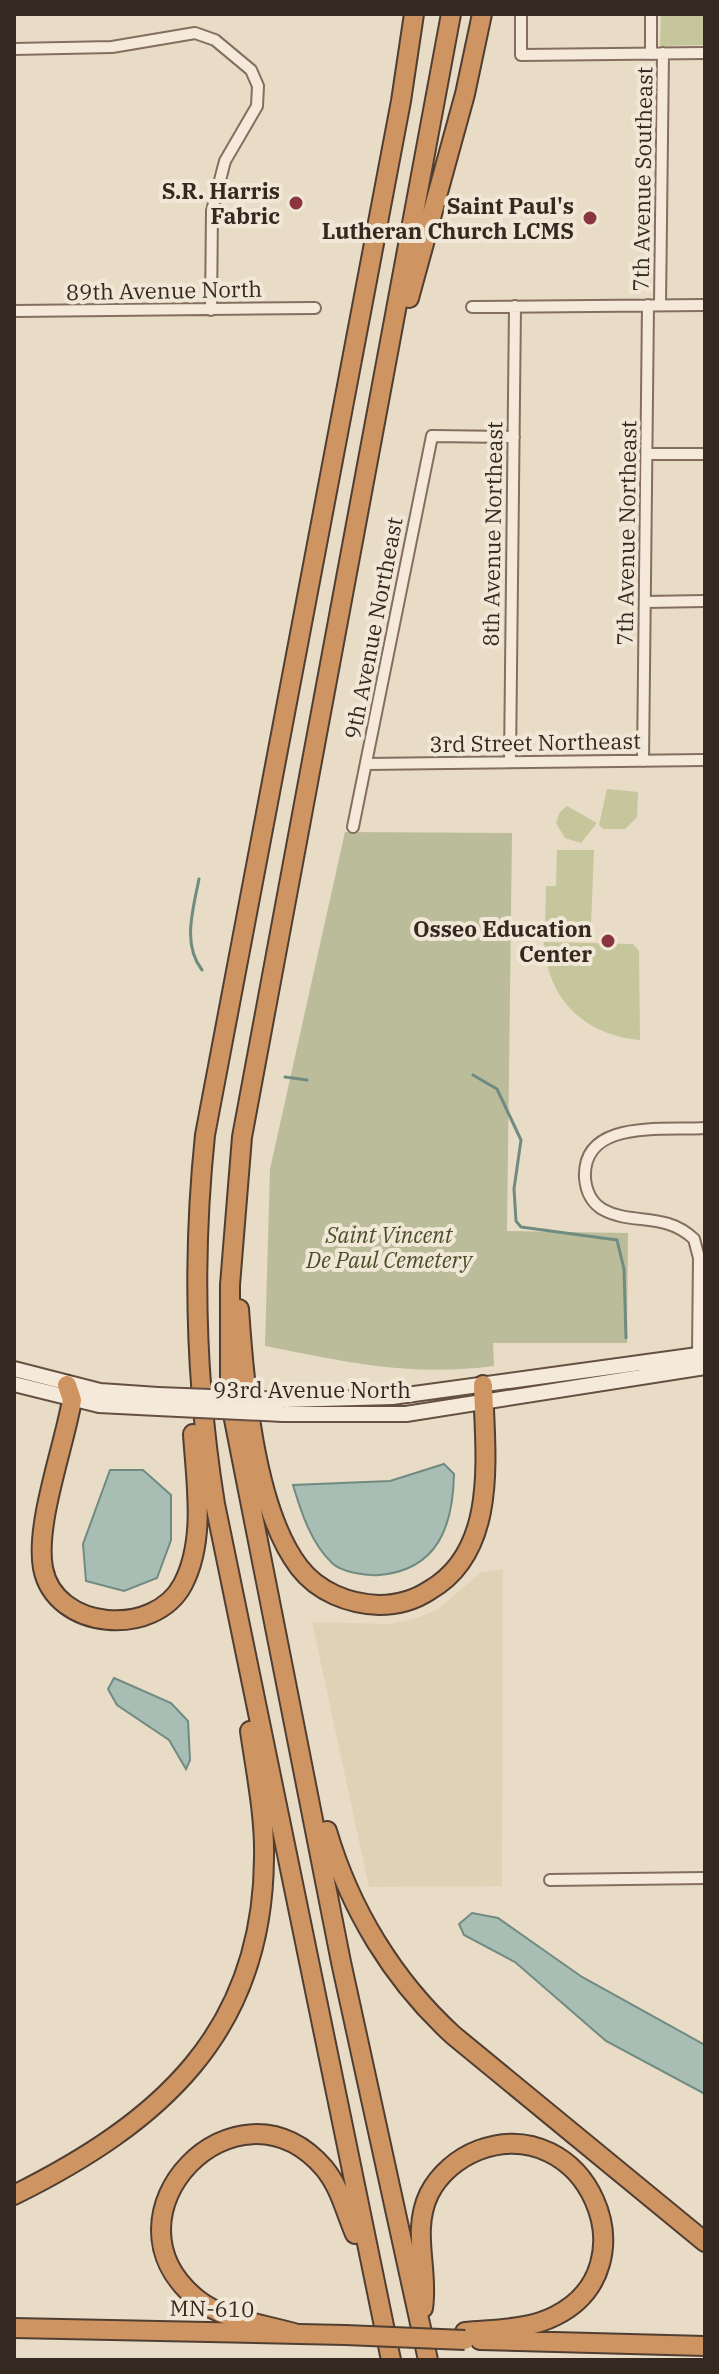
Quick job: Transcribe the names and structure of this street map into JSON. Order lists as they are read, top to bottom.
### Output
{
  "streets": {
    "highway": ["MN-610"],
    "street": [
      "7th Avenue Southeast",
      "89th Avenue North",
      "7th Avenue Northeast",
      "8th Avenue Northeast",
      "9th Avenue Northeast",
      "3rd Street Northeast",
      "93rd Avenue North"
    ]
  },
  "crossings": [
    ["7th Avenue Northeast", "3rd Street Northeast"],
    ["8th Avenue Northeast", "9th Avenue Northeast"],
    ["8th Avenue Northeast", "3rd Street Northeast"],
    ["9th Avenue Northeast", "3rd Street Northeast"]
  ],
  "parks": ["Saint Vincent De Paul Cemetery"],
  "places": ["S.R. Harris Fabric", "Saint Paul's Lutheran Church LCMS", "Osseo Education Center"]
}
